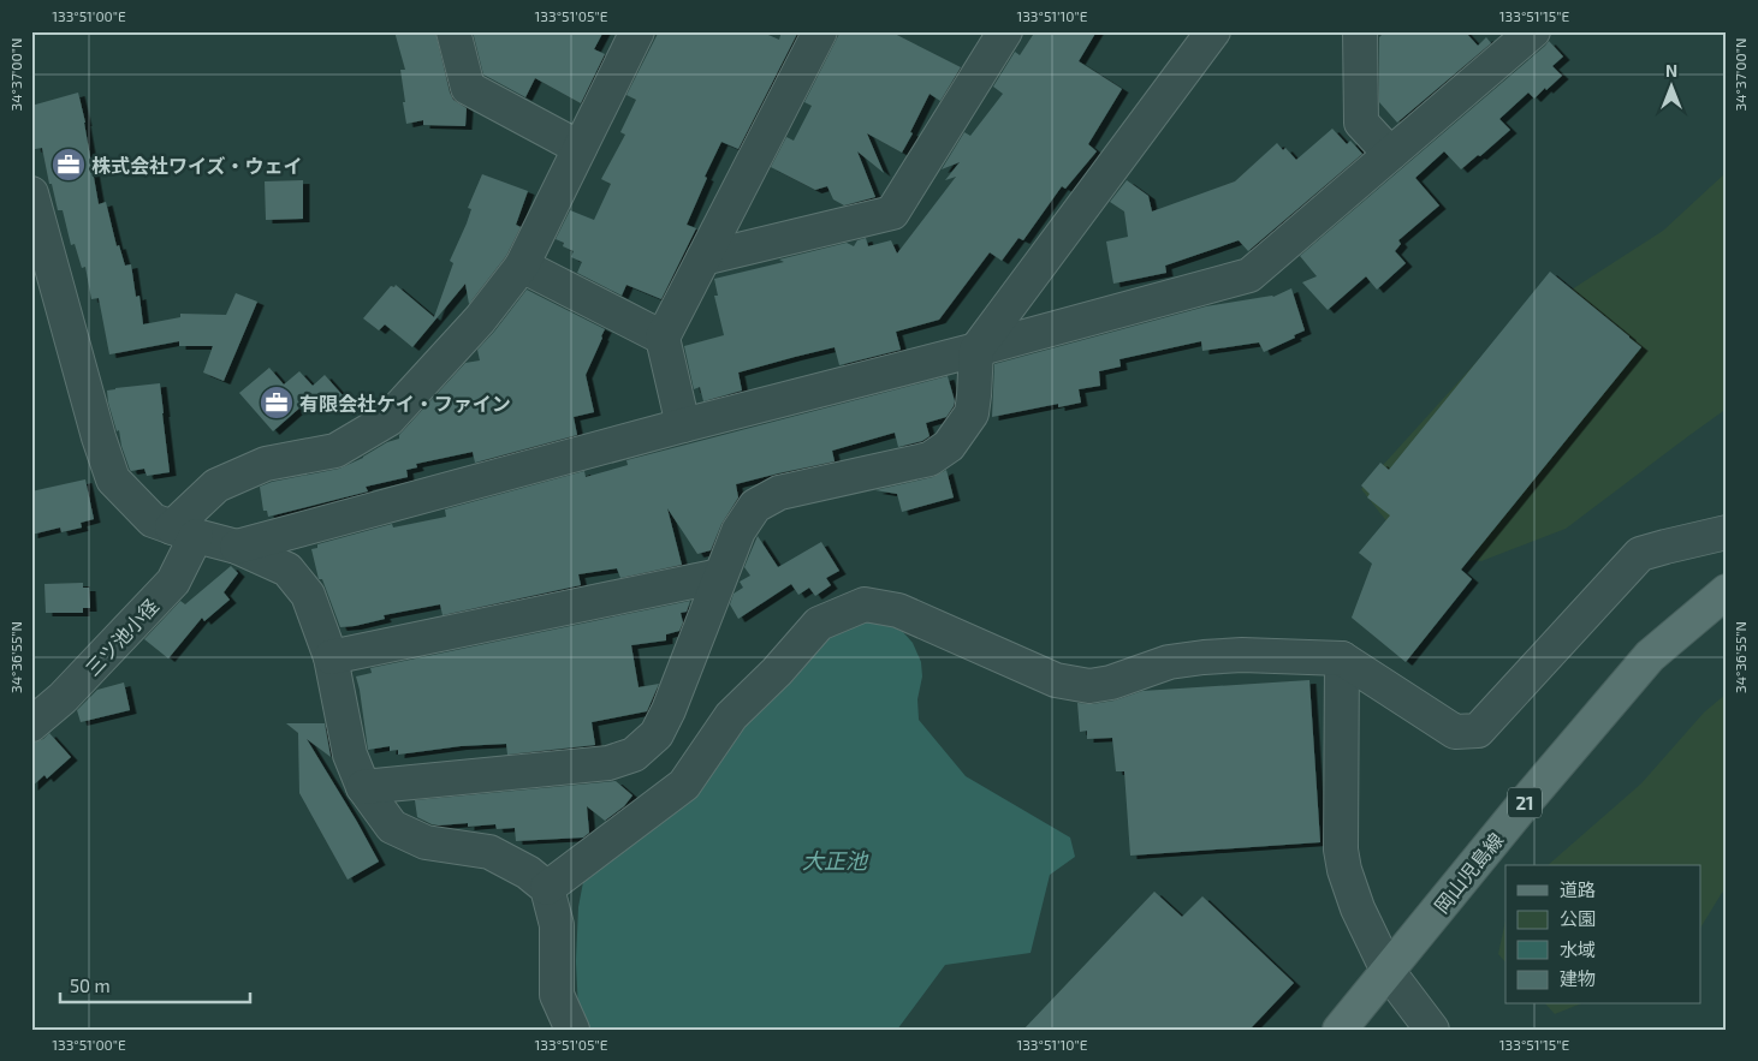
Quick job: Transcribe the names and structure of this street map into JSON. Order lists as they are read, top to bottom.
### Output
{
  "streets": {
    "main road": ["21", "岡山児島線"],
    "street": ["三ツ池小径"]
  },
  "water": ["大正池"],
  "places": {
    "office": ["株式会社ワイズ・ウェイ", "有限会社ケイ・ファイン"]
  },
  "legend": [
    "道路",
    "公園",
    "水域",
    "建物"
  ],
  "scale_bar": "50 m",
  "north": "top",
  "coordinates": [
    "133°51'00\"E",
    "133°51'05\"E",
    "133°51'10\"E",
    "133°51'15\"E",
    "34°37'00\"N",
    "34°36'55\"N"
  ]
}
